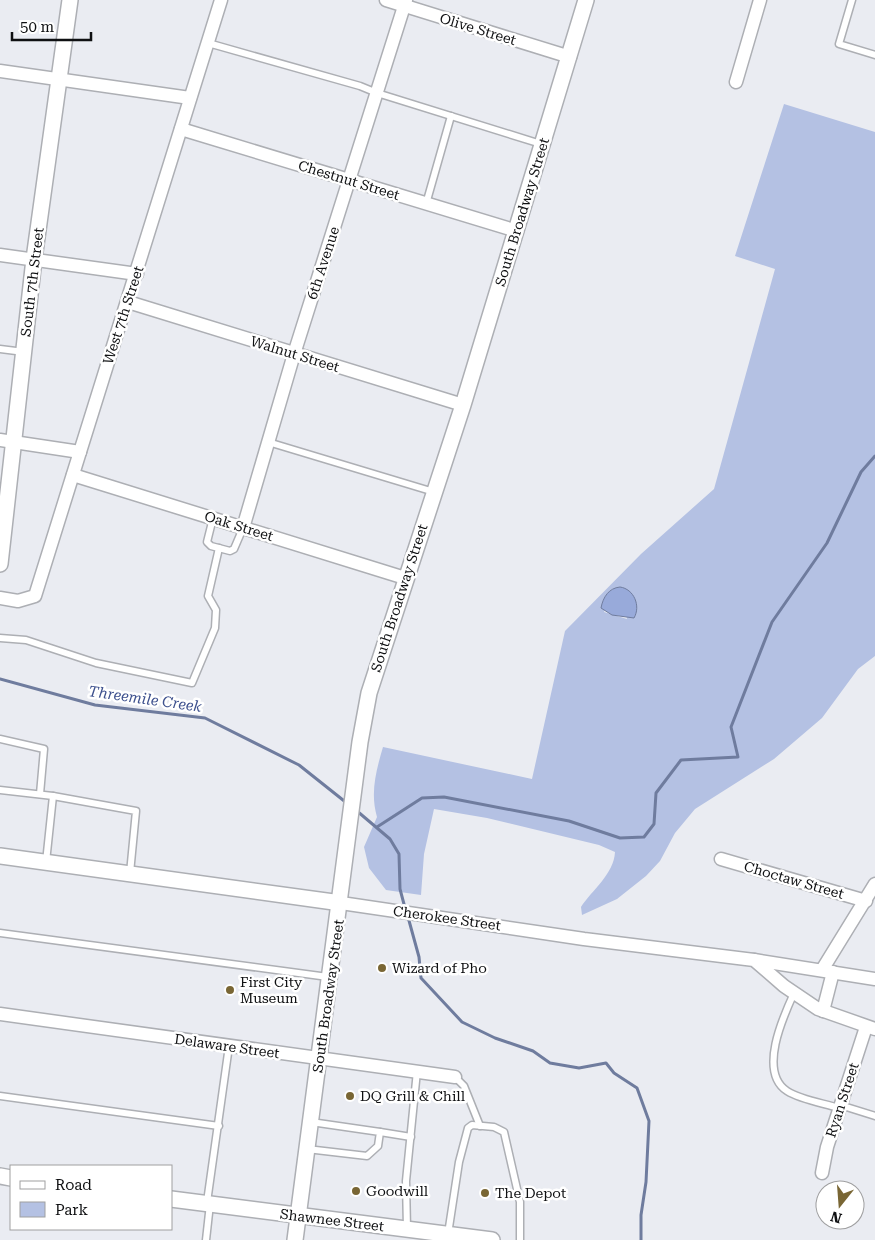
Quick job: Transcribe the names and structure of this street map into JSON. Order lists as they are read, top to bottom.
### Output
{
  "streets": {
    "street": [
      "Olive Street",
      "Chestnut Street",
      "South Broadway Street",
      "6th Avenue",
      "South 7th Street",
      "West 7th Street",
      "Walnut Street",
      "Oak Street",
      "Choctaw Street",
      "Cherokee Street",
      "Delaware Street",
      "Ryan Street",
      "Shawnee Street"
    ]
  },
  "crossings": [
    ["Olive Street", "South Broadway Street"],
    ["Olive Street", "6th Avenue"],
    ["Chestnut Street", "South Broadway Street"],
    ["Chestnut Street", "6th Avenue"],
    ["Chestnut Street", "West 7th Street"],
    ["South Broadway Street", "Walnut Street"],
    ["South Broadway Street", "Oak Street"],
    ["South Broadway Street", "Cherokee Street"],
    ["South Broadway Street", "Delaware Street"],
    ["South Broadway Street", "Shawnee Street"],
    ["6th Avenue", "Walnut Street"],
    ["6th Avenue", "Oak Street"],
    ["West 7th Street", "Walnut Street"],
    ["West 7th Street", "Oak Street"]
  ],
  "water": ["Threemile Creek"],
  "places": [
    "Wizard of Pho",
    "First City Museum",
    "DQ Grill & Chill",
    "Goodwill",
    "The Depot"
  ],
  "legend": ["Road", "Park"],
  "scale_bar": "50 m",
  "north": "bottom"
}
